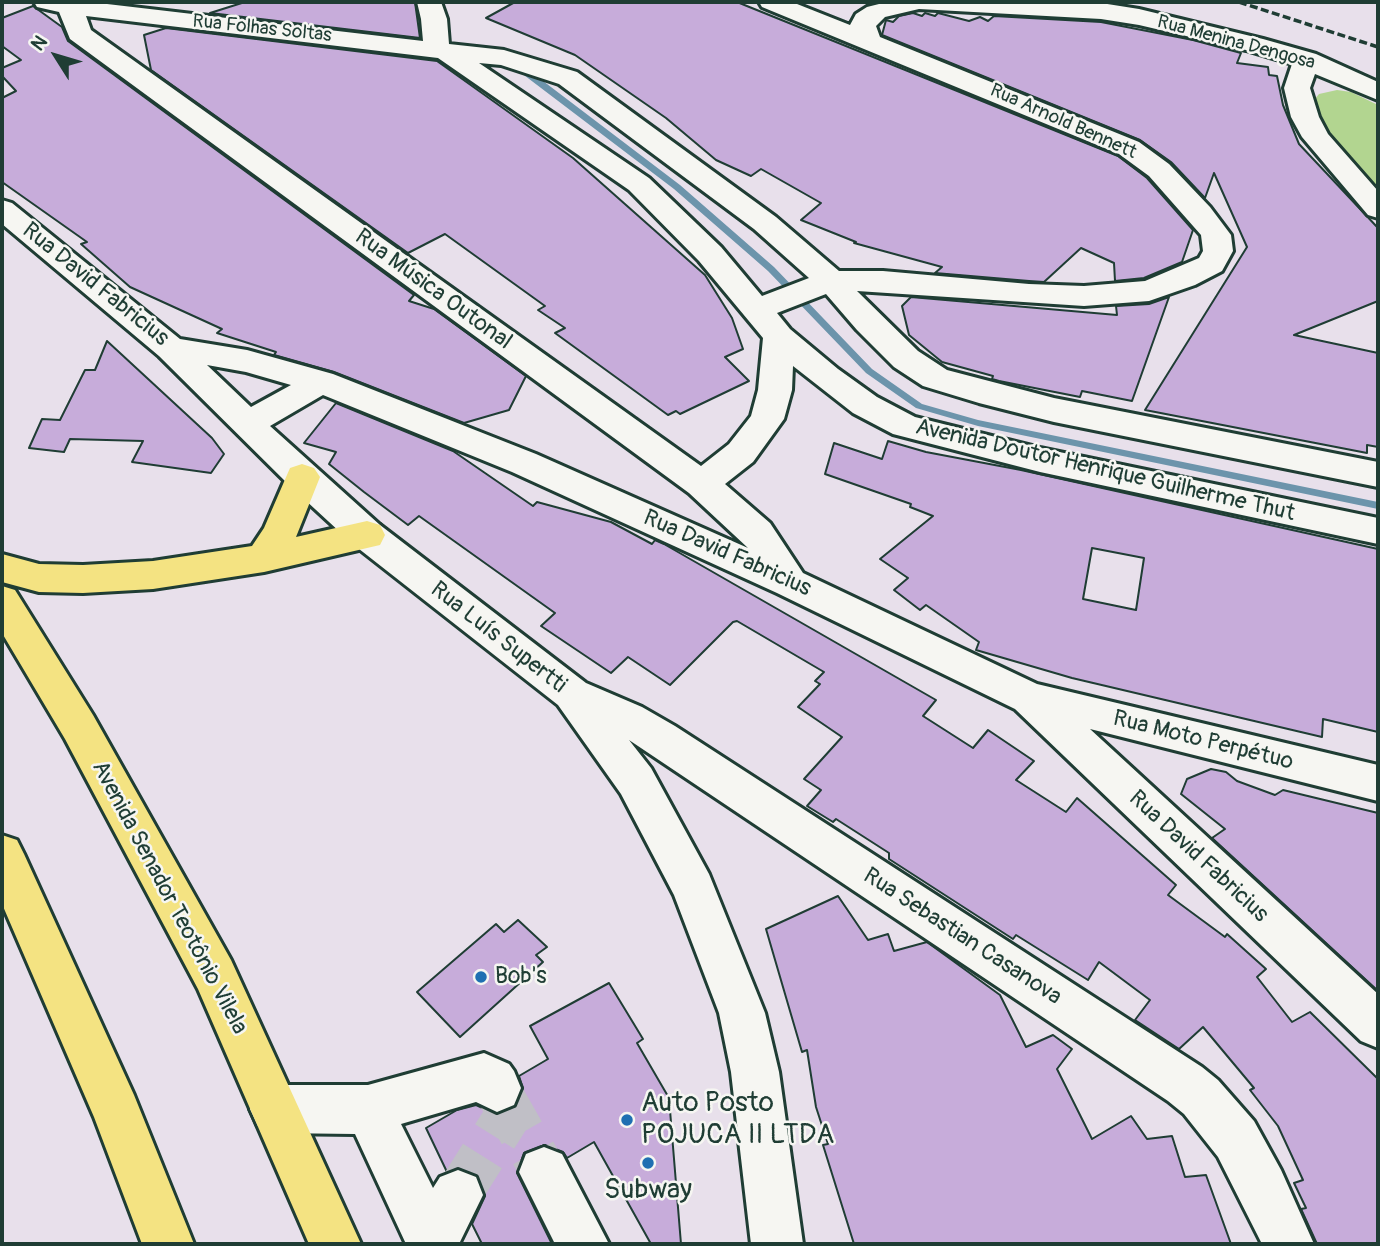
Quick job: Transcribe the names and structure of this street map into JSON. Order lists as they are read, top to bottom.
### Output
{
  "streets": {
    "main road": ["Avenida Senador Teotônio Vilela"],
    "street": [
      "Rua Folhas Soltas",
      "Rua Menina Dengosa",
      "Rua Arnold Bennett",
      "Rua David Fabricius",
      "Rua Música Outonal",
      "Avenida Doutor Henrique Guilherme Thut",
      "Rua Luís Supertti",
      "Rua Moto Perpétuo",
      "Rua Sebastian Casanova"
    ]
  },
  "crossings": [
    ["Rua Folhas Soltas", "Rua Música Outonal"],
    ["Rua Folhas Soltas", "Avenida Doutor Henrique Guilherme Thut"],
    ["Rua Menina Dengosa", "Rua Arnold Bennett"],
    ["Rua Arnold Bennett", "Avenida Doutor Henrique Guilherme Thut"],
    ["Rua David Fabricius", "Rua Música Outonal"],
    ["Rua David Fabricius", "Rua Luís Supertti"],
    ["Rua David Fabricius", "Rua Moto Perpétuo"],
    ["Rua Luís Supertti", "Rua Sebastian Casanova"]
  ],
  "places": ["Bob's", "Auto Posto POJUCA II LTDA", "Subway"],
  "north": "top left"
}
